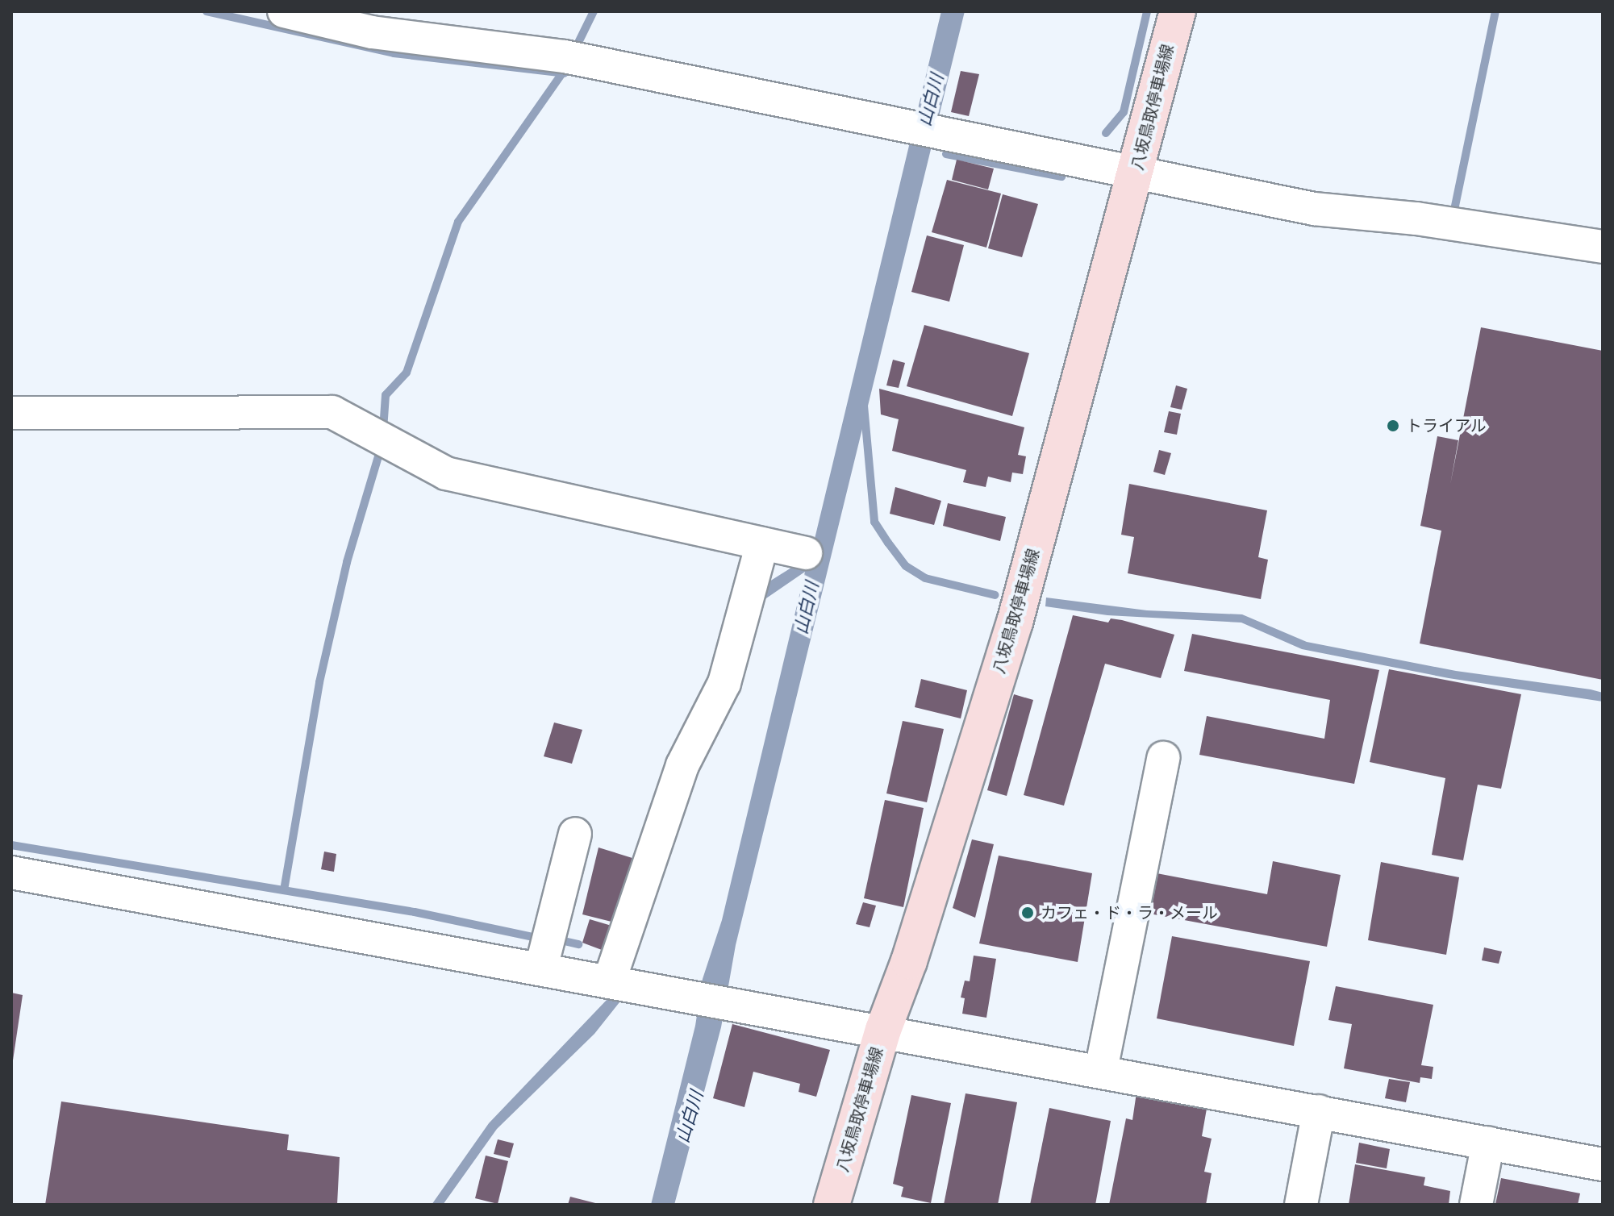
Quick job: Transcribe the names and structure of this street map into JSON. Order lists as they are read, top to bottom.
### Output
{
  "streets": {
    "main road": ["八坂鳥取停車場線"]
  },
  "water": ["山白川"],
  "places": ["トライアル", "カフェ・ド・ラ・メール"]
}
